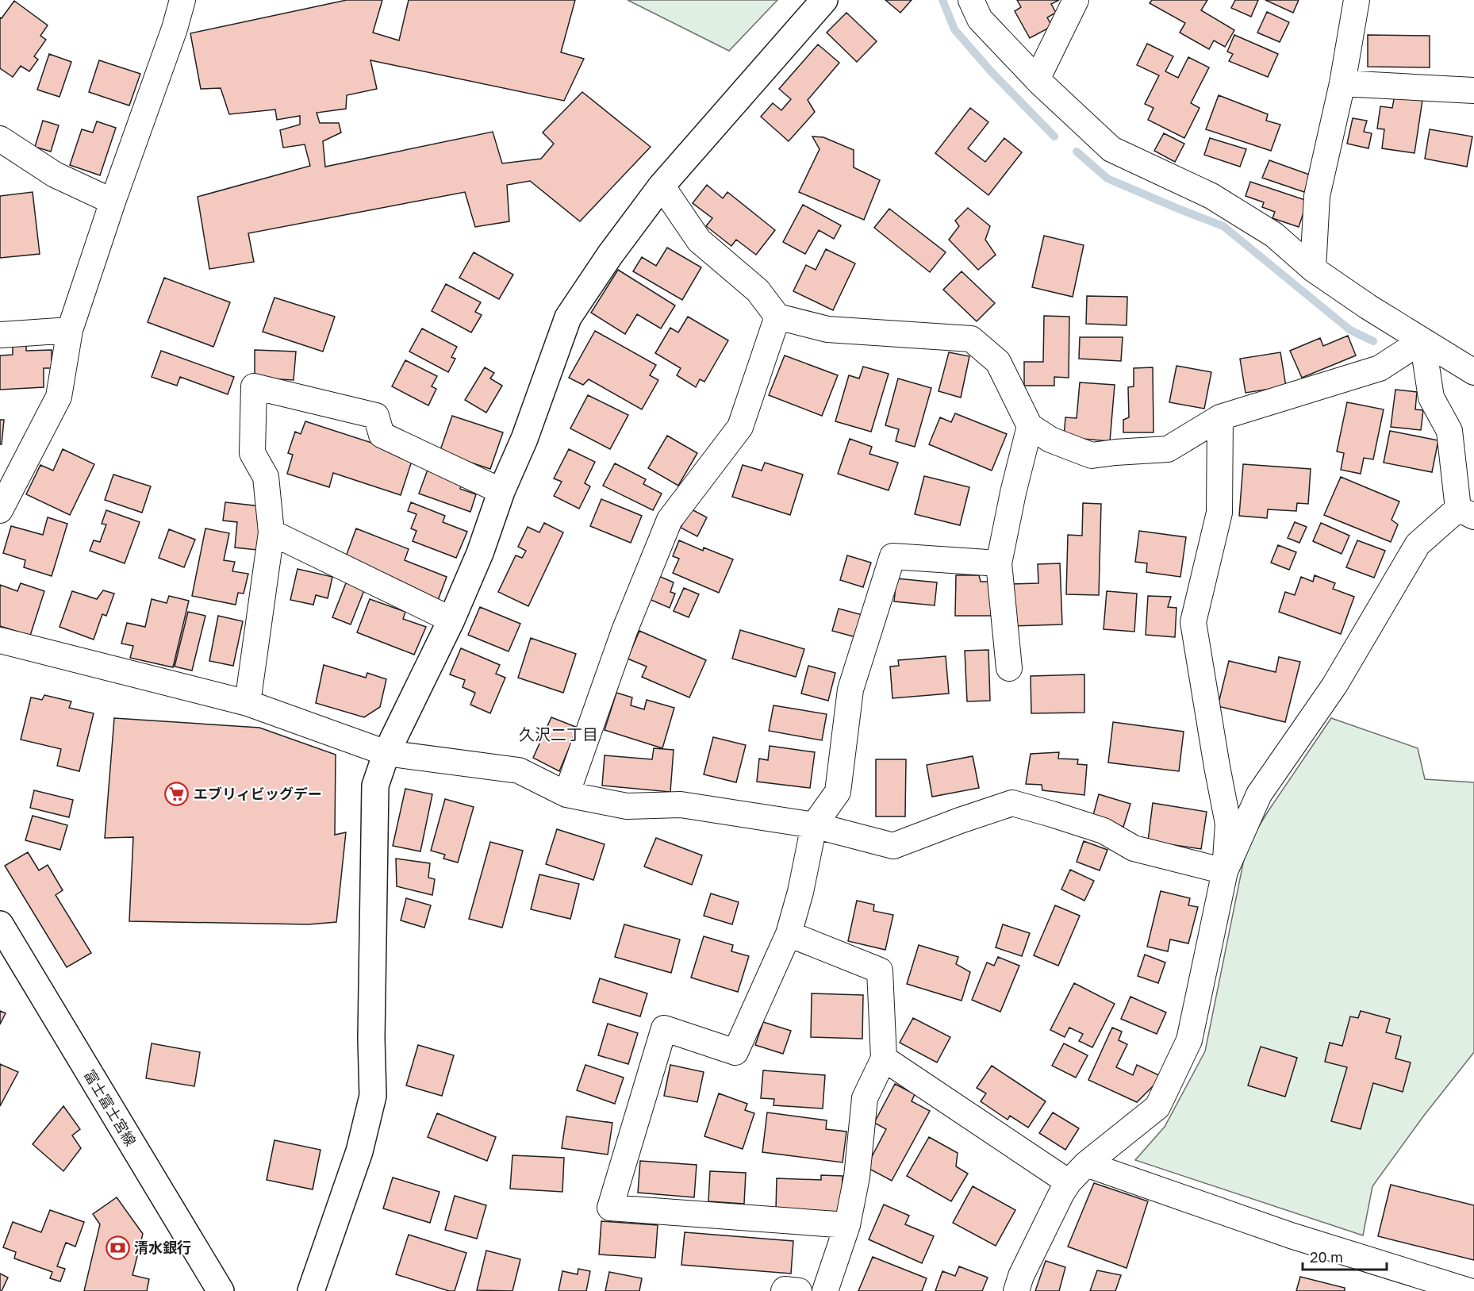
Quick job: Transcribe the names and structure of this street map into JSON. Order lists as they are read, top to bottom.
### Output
{
  "streets": {
    "street": ["富士富士宮線"]
  },
  "districts": ["久沢二丁目"],
  "places": {
    "supermarket": ["エブリィビッグデー"],
    "bank": ["清水銀行"]
  },
  "scale_bar": "20 m"
}
